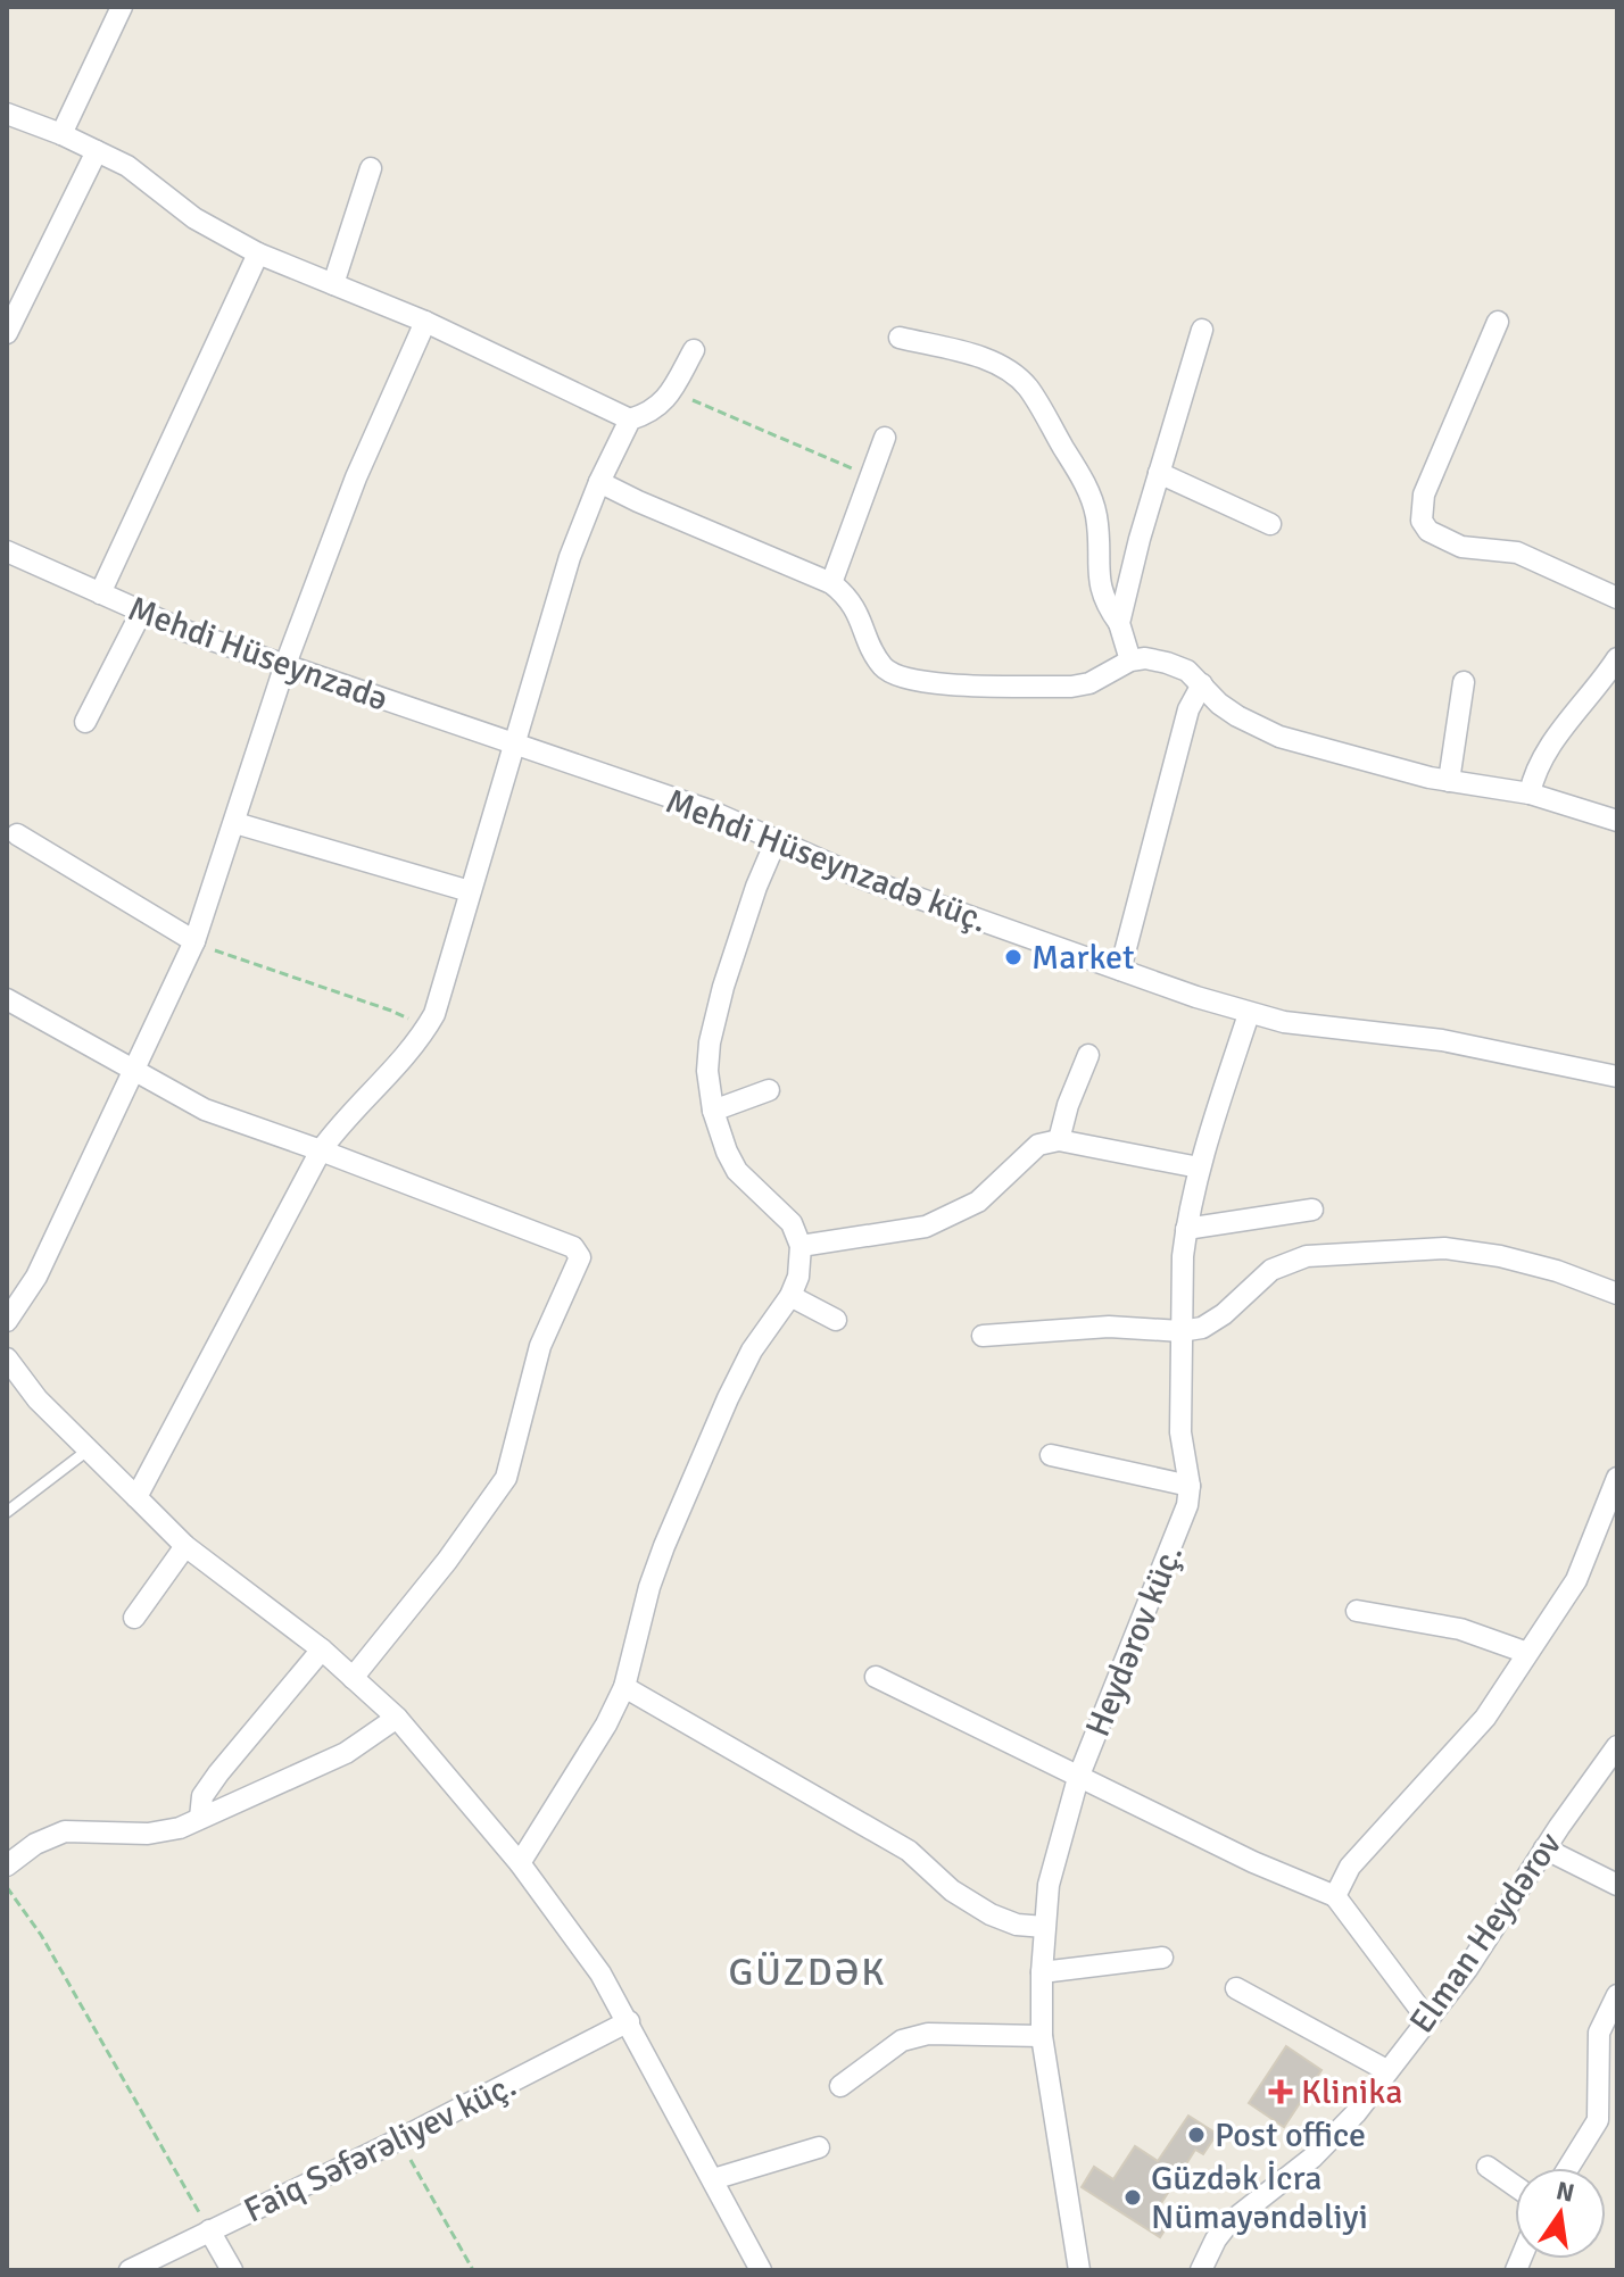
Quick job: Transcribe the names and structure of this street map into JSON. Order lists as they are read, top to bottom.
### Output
{
  "streets": {
    "street": [
      "Mehdi Hüseynzadə",
      "Mehdi Hüseynzadə küç.",
      "Heydərov küç.",
      "Elman Heydərov",
      "Faiq Səfərəliyev küç."
    ]
  },
  "crossings": [
    ["Mehdi Hüseynzadə", "Mehdi Hüseynzadə küç."],
    ["Mehdi Hüseynzadə küç.", "Heydərov küç."]
  ],
  "districts": ["GÜZDƏK"],
  "places": {
    "other": ["Market", "Post office", "Güzdək İcra Nümayəndəliyi"],
    "health": ["Klinika"]
  },
  "north": "top"
}
